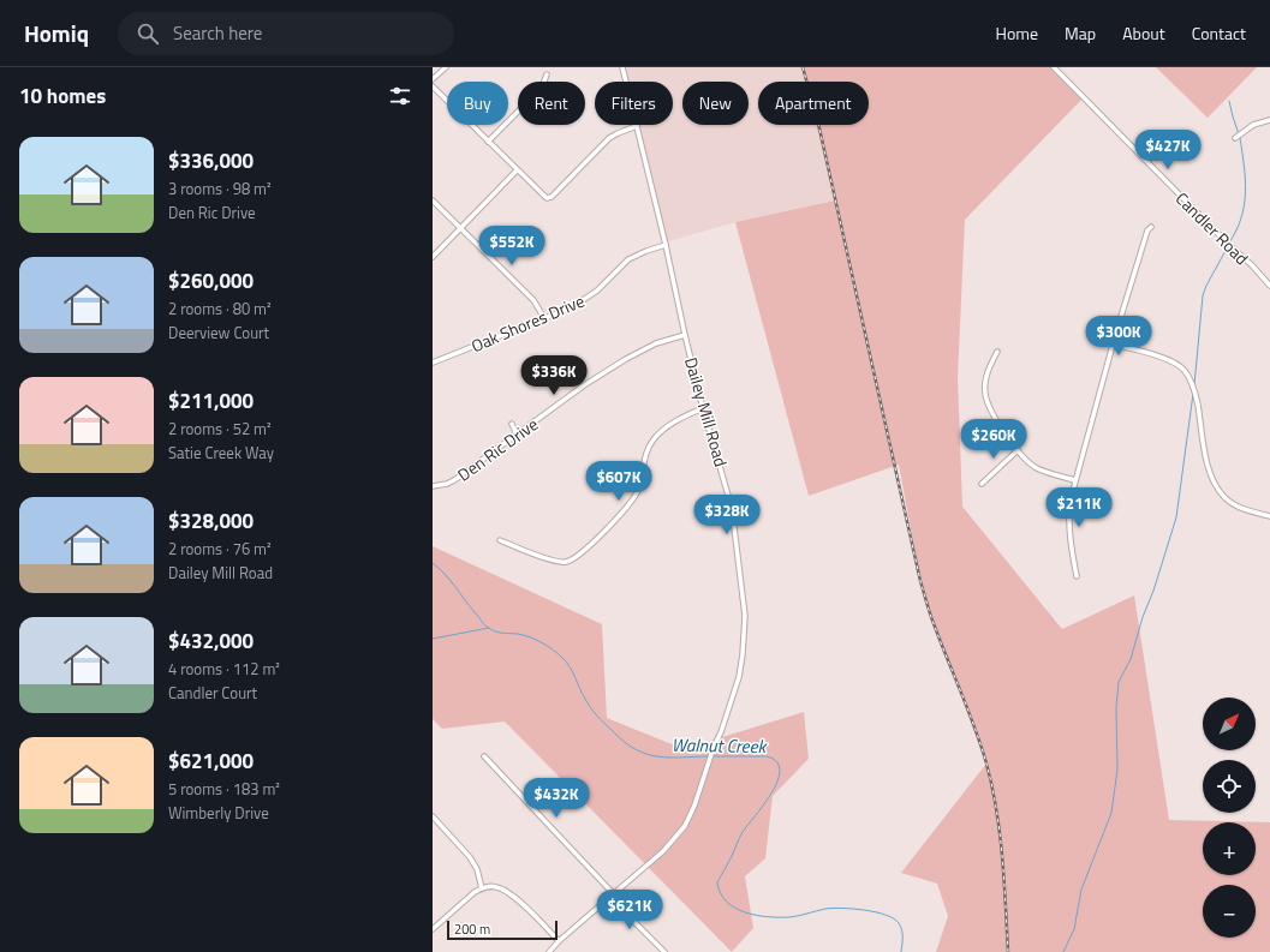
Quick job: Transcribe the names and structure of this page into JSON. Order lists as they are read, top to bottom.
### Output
{
  "streets": {
    "street": [
      "Candler Road",
      "Oak Shores Drive",
      "Dailey Mill Road",
      "Den Ric Drive"
    ]
  },
  "crossings": [
    ["Oak Shores Drive", "Dailey Mill Road"],
    ["Dailey Mill Road", "Den Ric Drive"]
  ],
  "water": ["Walnut Creek"],
  "scale_bar": "200 m",
  "north": "top right",
  "page": {
    "header": "Homiq",
    "search": "Search here",
    "nav": [
      "Home",
      "Map",
      "About",
      "Contact"
    ],
    "heading": "10 homes",
    "chip": [
      "Buy",
      "Rent",
      "Filters",
      "New",
      "Apartment"
    ],
    "list": [
      {
        "name": "$336,000",
        "note": "3 rooms · 98 m² · Den Ric Drive"
      },
      {
        "name": "$260,000",
        "note": "2 rooms · 80 m² · Deerview Court"
      },
      {
        "name": "$211,000",
        "note": "2 rooms · 52 m² · Satie Creek Way"
      },
      {
        "name": "$328,000",
        "note": "2 rooms · 76 m² · Dailey Mill Road"
      },
      {
        "name": "$432,000",
        "note": "4 rooms · 112 m² · Candler Court"
      },
      {
        "name": "$621,000",
        "note": "5 rooms · 183 m² · Wimberly Drive"
      }
    ],
    "price": [
      "$427K",
      "$552K",
      "$300K",
      "$336K",
      "$260K",
      "$607K",
      "$211K",
      "$328K",
      "$432K",
      "$621K"
    ],
    "map_buttons": ["+", "−"],
    "scale": "200 m"
  }
}
